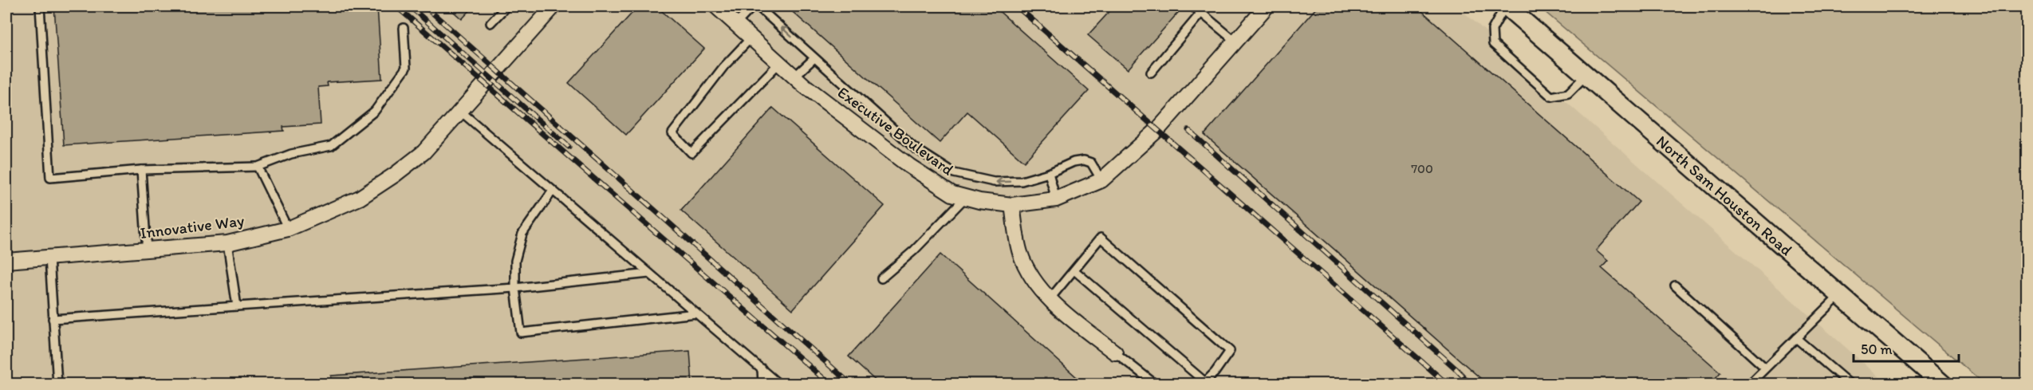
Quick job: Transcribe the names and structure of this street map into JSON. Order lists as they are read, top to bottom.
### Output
{
  "streets": {
    "street": ["Executive Boulevard", "North Sam Houston Road", "Innovative Way"]
  },
  "house_numbers": ["700"],
  "scale_bar": "50 m"
}
